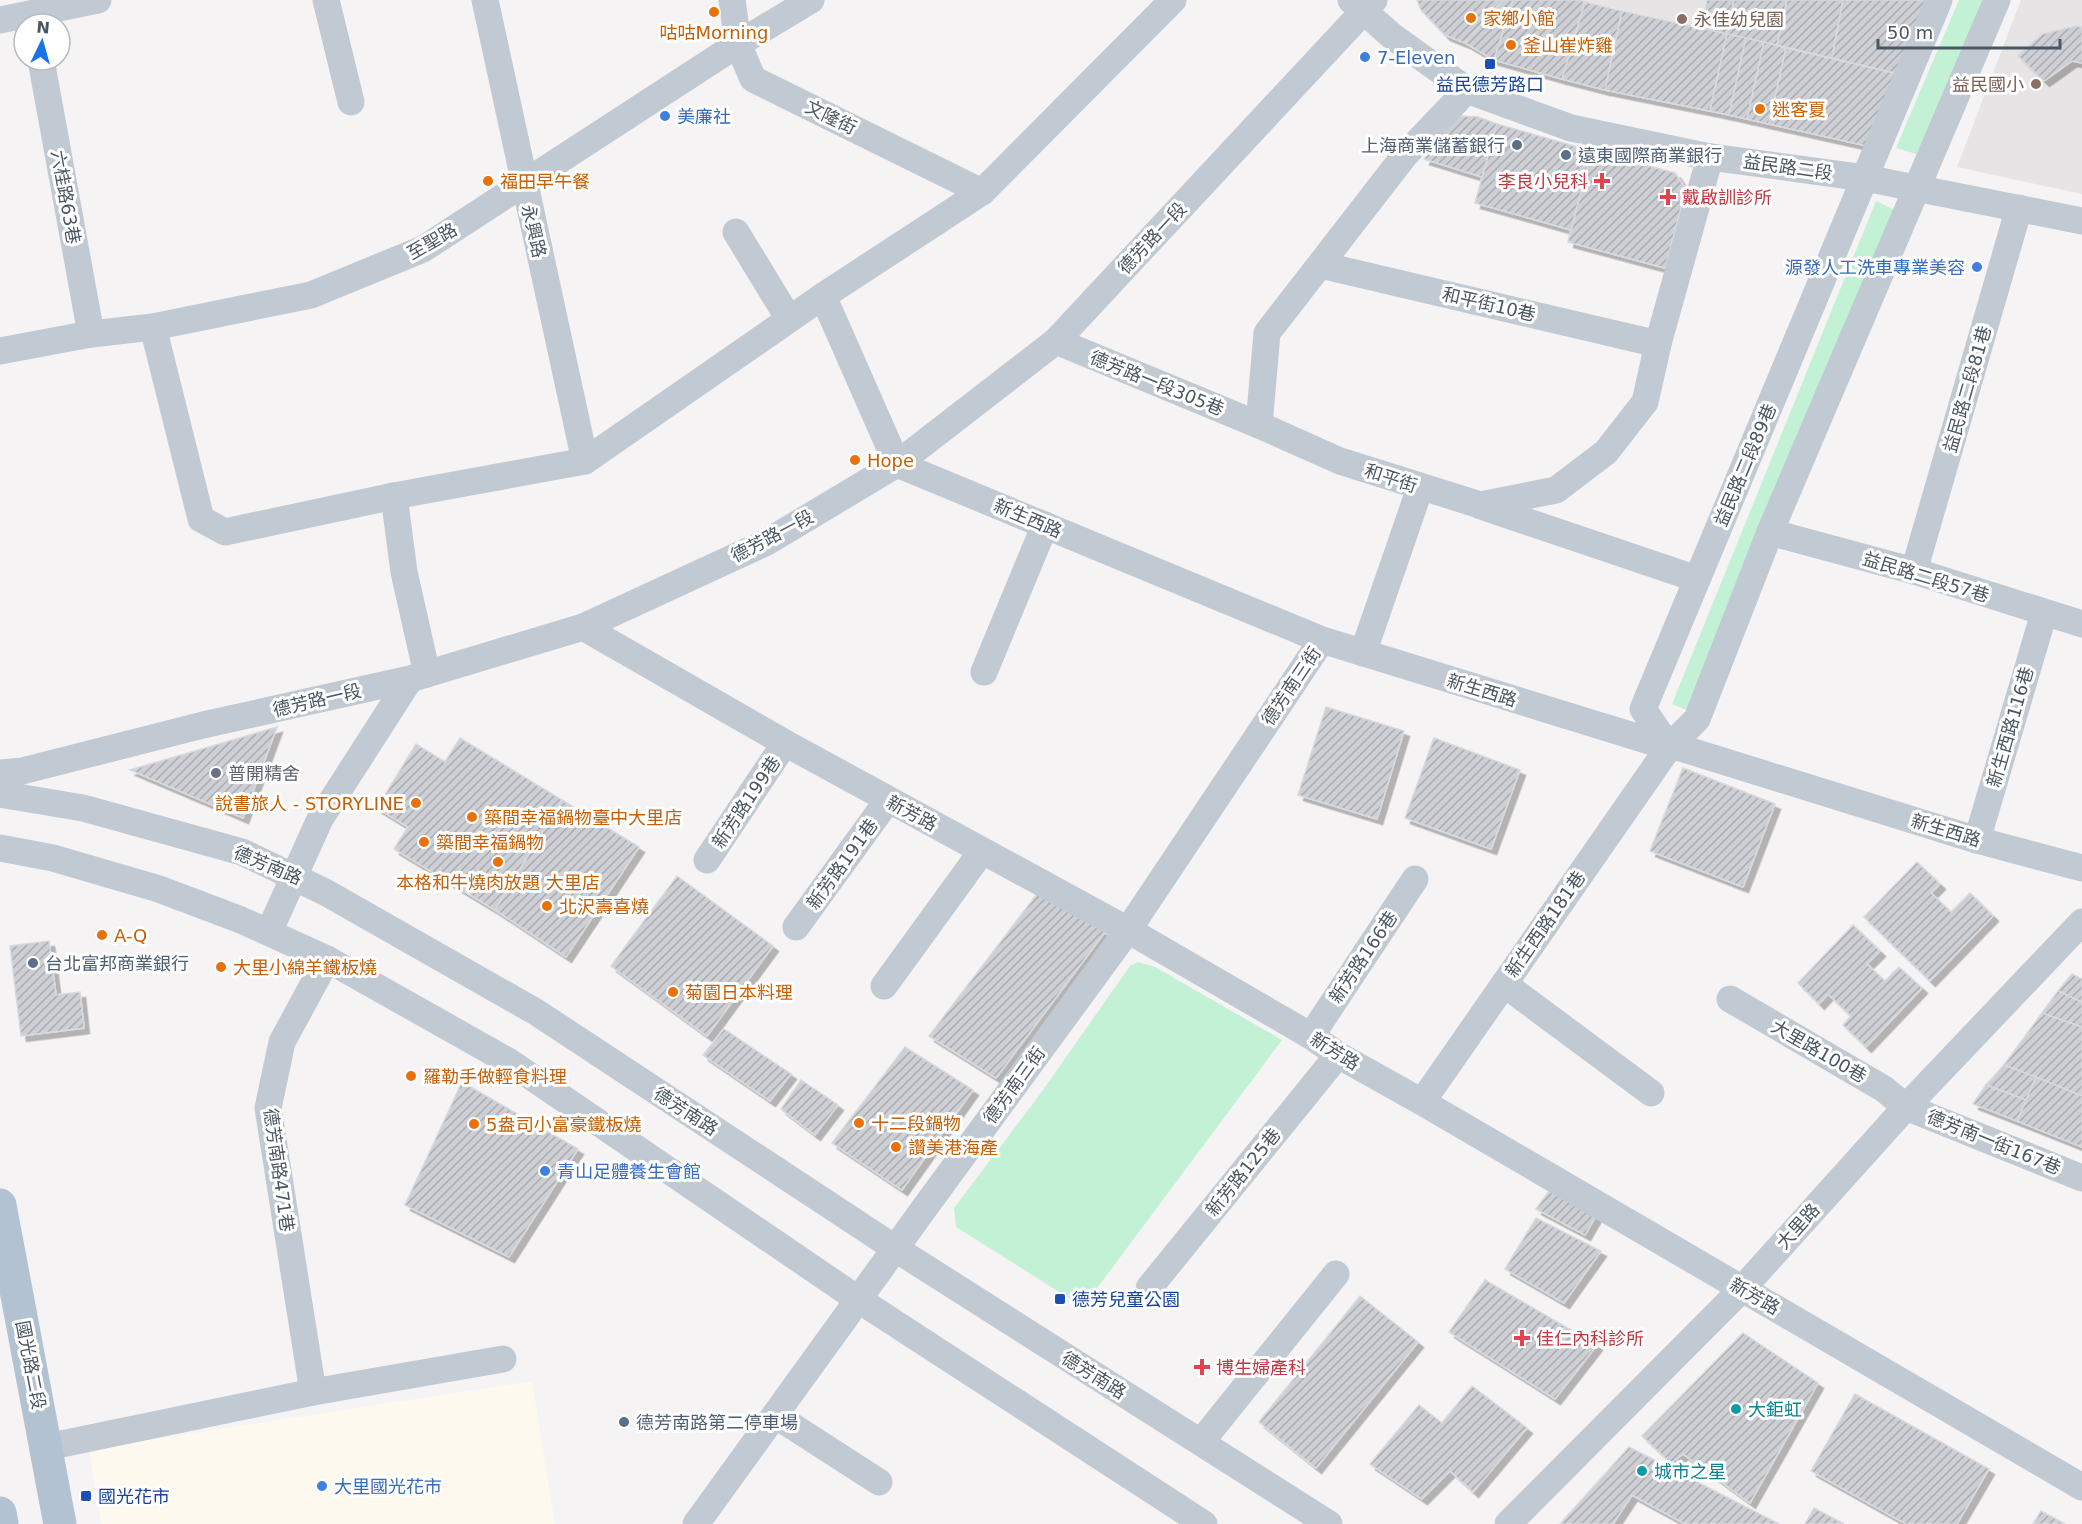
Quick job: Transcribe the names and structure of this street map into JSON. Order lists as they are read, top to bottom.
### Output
{
  "streets": {
    "main road": ["國光路二段"],
    "street": [
      "文隆街",
      "益民路二段",
      "六桂路63巷",
      "永興路",
      "德芳路一段",
      "至聖路",
      "和平街10巷",
      "德芳路一段305巷",
      "益民路二段81巷",
      "益民路二段89巷",
      "和平街",
      "新生西路",
      "益民路二段57巷",
      "德芳南三街",
      "新生西路116巷",
      "新芳路199巷",
      "新芳路",
      "新芳路191巷",
      "德芳南路",
      "新生西路181巷",
      "新芳路166巷",
      "大里路100巷",
      "德芳南一街167巷",
      "德芳南路471巷",
      "新芳路125巷",
      "大里路"
    ]
  },
  "crossings": [
    ["文隆街", "至聖路"],
    ["益民路二段", "德芳路一段"],
    ["益民路二段", "益民路二段81巷"],
    ["益民路二段", "益民路二段89巷"],
    ["益民路二段", "和平街"],
    ["六桂路63巷", "至聖路"],
    ["永興路", "至聖路"],
    ["德芳路一段", "德芳路一段305巷"],
    ["德芳路一段", "新生西路"],
    ["德芳路一段", "新芳路"],
    ["和平街10巷", "和平街"],
    ["德芳路一段305巷", "和平街"],
    ["益民路二段81巷", "益民路二段57巷"],
    ["益民路二段89巷", "新生西路"],
    ["益民路二段89巷", "新生西路181巷"],
    ["新生西路", "德芳南三街"],
    ["新生西路", "新生西路116巷"],
    ["新生西路", "新生西路181巷"],
    ["益民路二段57巷", "新生西路116巷"],
    ["德芳南三街", "新芳路"],
    ["德芳南三街", "德芳南路"],
    ["新芳路199巷", "新芳路"],
    ["新芳路", "新芳路191巷"],
    ["新芳路", "新生西路181巷"],
    ["新芳路", "新芳路166巷"],
    ["新芳路", "新芳路125巷"],
    ["新芳路", "大里路"],
    ["大里路100巷", "德芳南一街167巷"],
    ["大里路100巷", "大里路"],
    ["德芳南一街167巷", "大里路"]
  ],
  "places": {
    "other": [
      "咕咕Morning",
      "家鄉小館",
      "永佳幼兒園",
      "釜山崔炸雞",
      "7-Eleven",
      "益民國小",
      "迷客夏",
      "美廉社",
      "上海商業儲蓄銀行",
      "遠東國際商業銀行",
      "福田早午餐",
      "源發人工洗車專業美容",
      "Hope",
      "普開精舍",
      "說書旅人 - STORYLINE",
      "築間幸福鍋物臺中大里店",
      "築間幸福鍋物",
      "本格和牛燒肉放題 大里店",
      "北沢壽喜燒",
      "A-Q",
      "台北富邦商業銀行",
      "大里小綿羊鐵板燒",
      "菊園日本料理",
      "羅勒手做輕食料理",
      "十二段鍋物",
      "5盎司小富豪鐵板燒",
      "讚美港海產",
      "青山足體養生會館",
      "大鉅虹",
      "德芳南路第二停車場",
      "城市之星",
      "大里國光花市"
    ],
    "transit": ["益民德芳路口", "德芳兒童公園", "國光花市"],
    "health": [
      "李良小兒科",
      "戴啟訓診所",
      "佳仁內科診所",
      "博生婦產科"
    ]
  },
  "scale_bar": "50 m",
  "north": "top"
}
